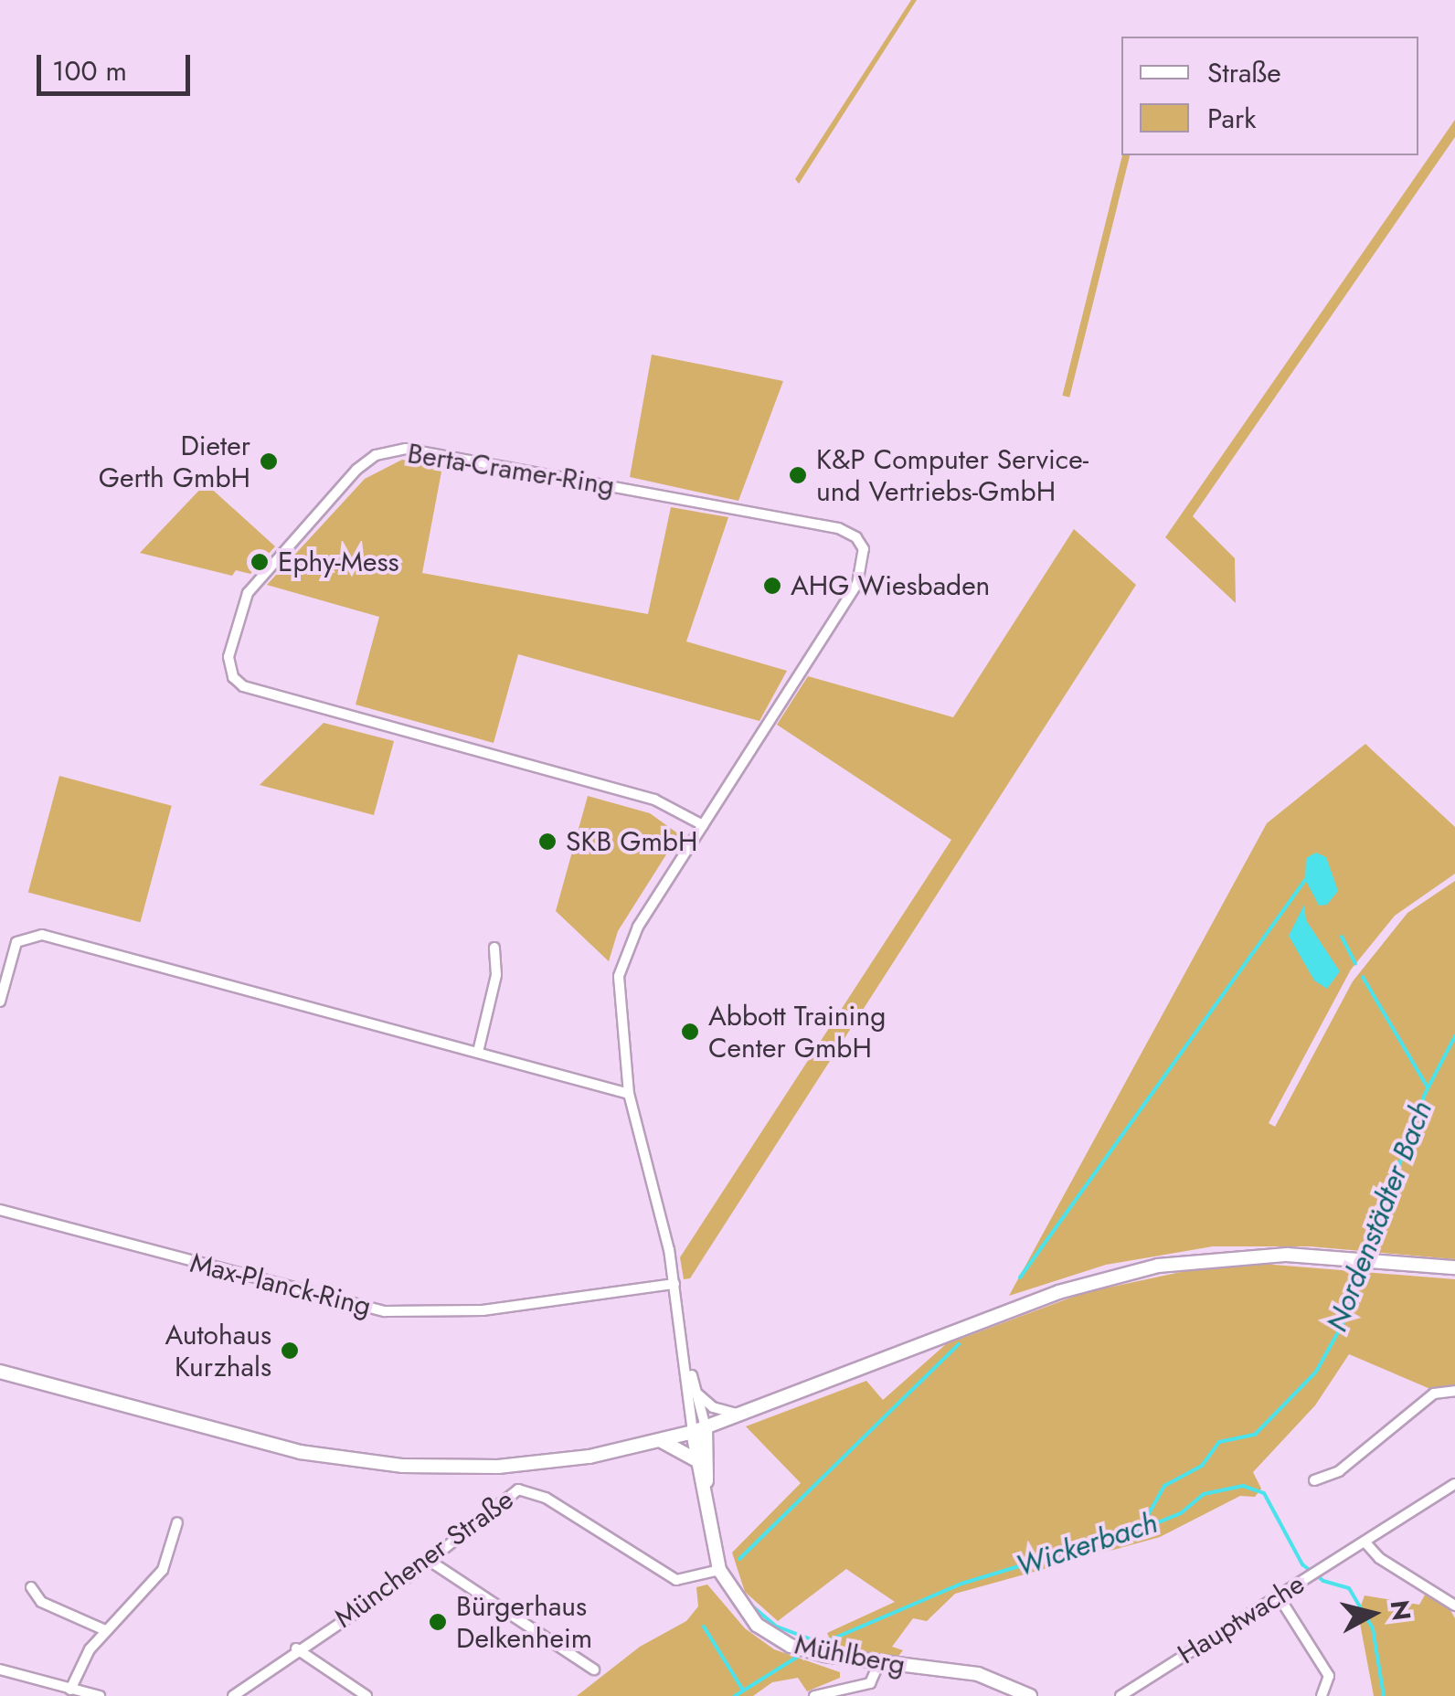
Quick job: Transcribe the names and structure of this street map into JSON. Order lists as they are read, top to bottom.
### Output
{
  "streets": {
    "main road": ["Mühlberg"],
    "street": [
      "Berta-Cramer-Ring",
      "Max-Planck-Ring",
      "Münchener Straße",
      "Hauptwache"
    ]
  },
  "crossings": [
    ["Münchener Straße", "Mühlberg"]
  ],
  "water": ["Nordenstädter Bach", "Wickerbach"],
  "places": [
    "Dieter Gerth GmbH",
    "K&P Computer Service- und Vertriebs-GmbH",
    "Ephy-Mess",
    "AHG Wiesbaden",
    "SKB GmbH",
    "Abbott Training Center GmbH",
    "Autohaus Kurzhals",
    "Bürgerhaus Delkenheim"
  ],
  "legend": ["Straße", "Park"],
  "scale_bar": "100 m",
  "north": "right"
}
